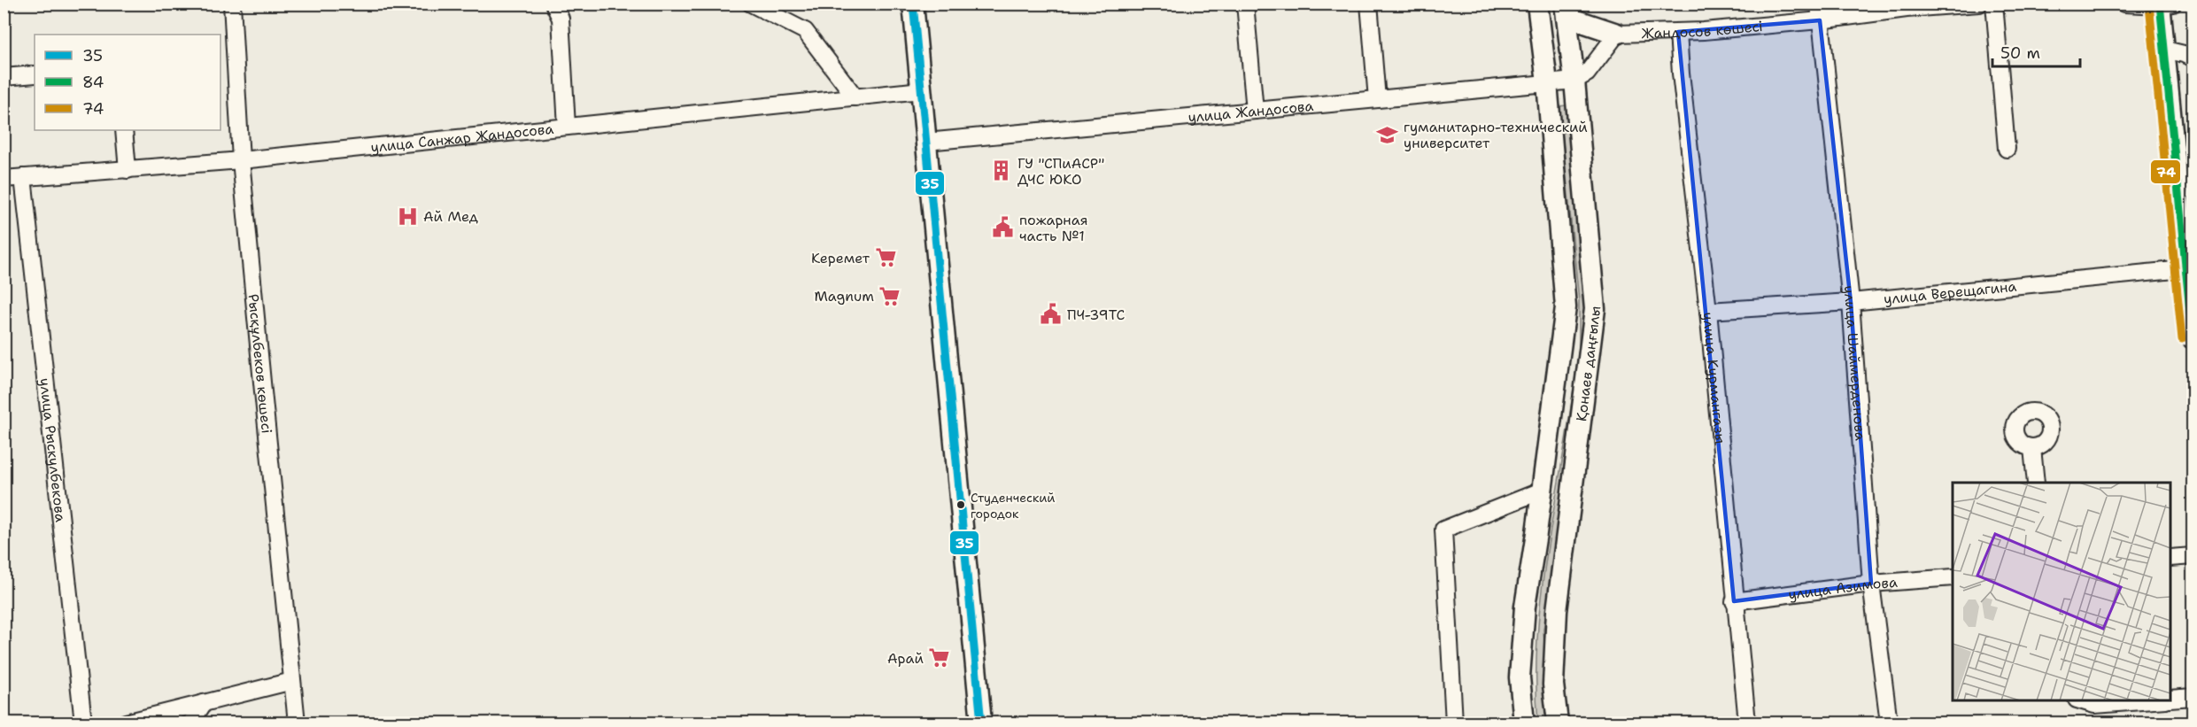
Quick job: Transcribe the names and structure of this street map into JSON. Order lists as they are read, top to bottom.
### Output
{
  "streets": {
    "main road": ["Қонаев даңғылы"],
    "street": [
      "Жандосов көшесі",
      "улица Жандосова",
      "улица Санжар Жандосова",
      "улица Верещагина",
      "улица Шаймерденова",
      "Рысқұлбеков көшесі",
      "улица Курмангазы",
      "улица Рыскулбекова",
      "улица Азимова"
    ]
  },
  "crossings": [
    ["Жандосов көшесі", "улица Шаймерденова"],
    ["Жандосов көшесі", "улица Курмангазы"],
    ["улица Жандосова", "Қонаев даңғылы"],
    ["улица Санжар Жандосова", "Рысқұлбеков көшесі"],
    ["улица Санжар Жандосова", "улица Рыскулбекова"],
    ["улица Верещагина", "улица Шаймерденова"],
    ["улица Верещагина", "улица Курмангазы"],
    ["улица Шаймерденова", "улица Азимова"],
    ["улица Курмангазы", "улица Азимова"]
  ],
  "places": {
    "school or university": ["гуманитарно-технический университет"],
    "building": ["ГУ \"СПиАСР\" ДЧС ЮКО"],
    "hospital": ["Ай Мед"],
    "public building": ["пожарная часть №1", "ПЧ-39ТС"],
    "supermarket": ["Керемет", "Magnum", "Арай"],
    "other": ["Студенческий городок"]
  },
  "lines": ["transit line 35", "transit line 84", "transit line 74"],
  "legend": ["35", "84", "74"],
  "scale_bar": "50 m"
}
